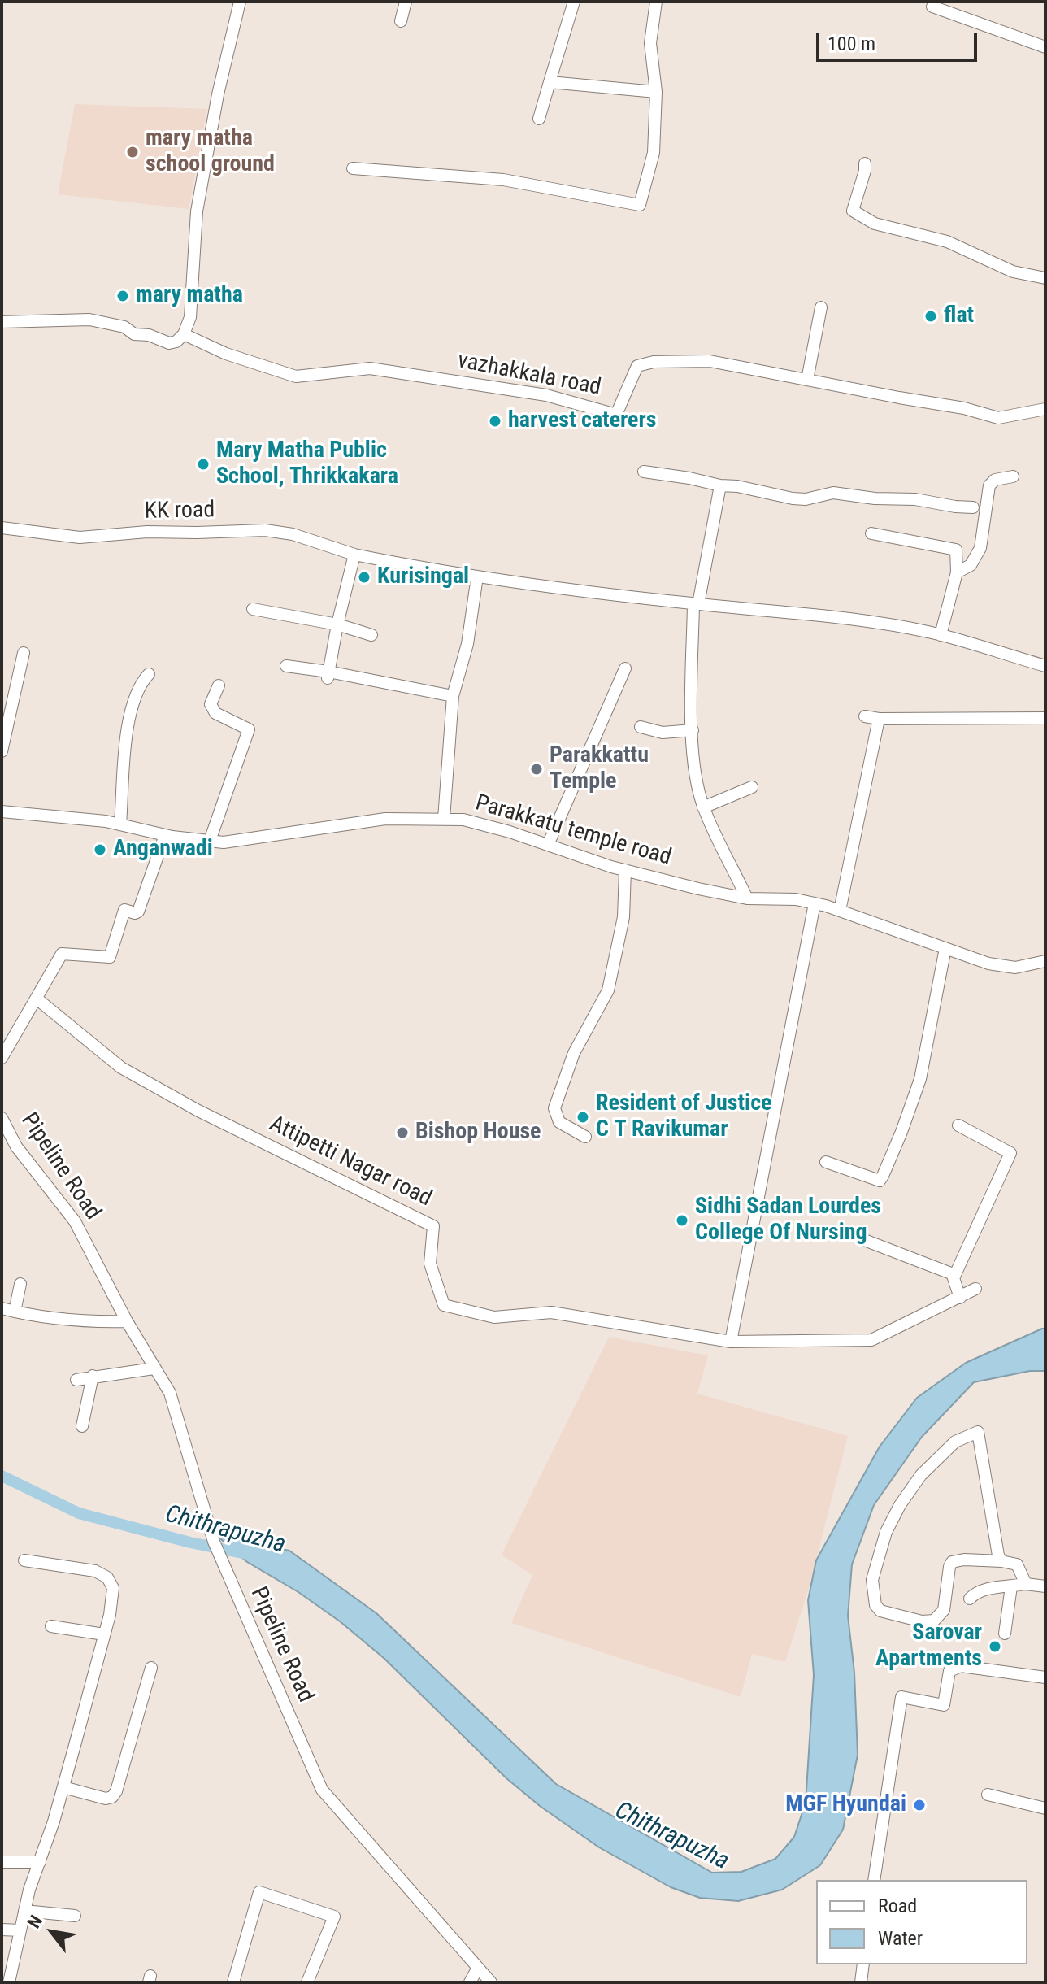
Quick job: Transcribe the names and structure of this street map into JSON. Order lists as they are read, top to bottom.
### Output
{
  "streets": {
    "street": [
      "vazhakkala road",
      "KK road",
      "Parakkatu temple road",
      "Attipetti Nagar road",
      "Pipeline Road"
    ]
  },
  "water": ["Chithrapuzha"],
  "places": [
    "mary matha school ground",
    "mary matha",
    "flat",
    "harvest caterers",
    "Mary Matha Public School, Thrikkakara",
    "Kurisingal",
    "Parakkattu Temple",
    "Anganwadi",
    "Resident of Justice C T Ravikumar",
    "Bishop House",
    "Sidhi Sadan Lourdes College Of Nursing",
    "Sarovar Apartments",
    "MGF Hyundai"
  ],
  "legend": ["Road", "Water"],
  "scale_bar": "100 m",
  "north": "top left"
}
